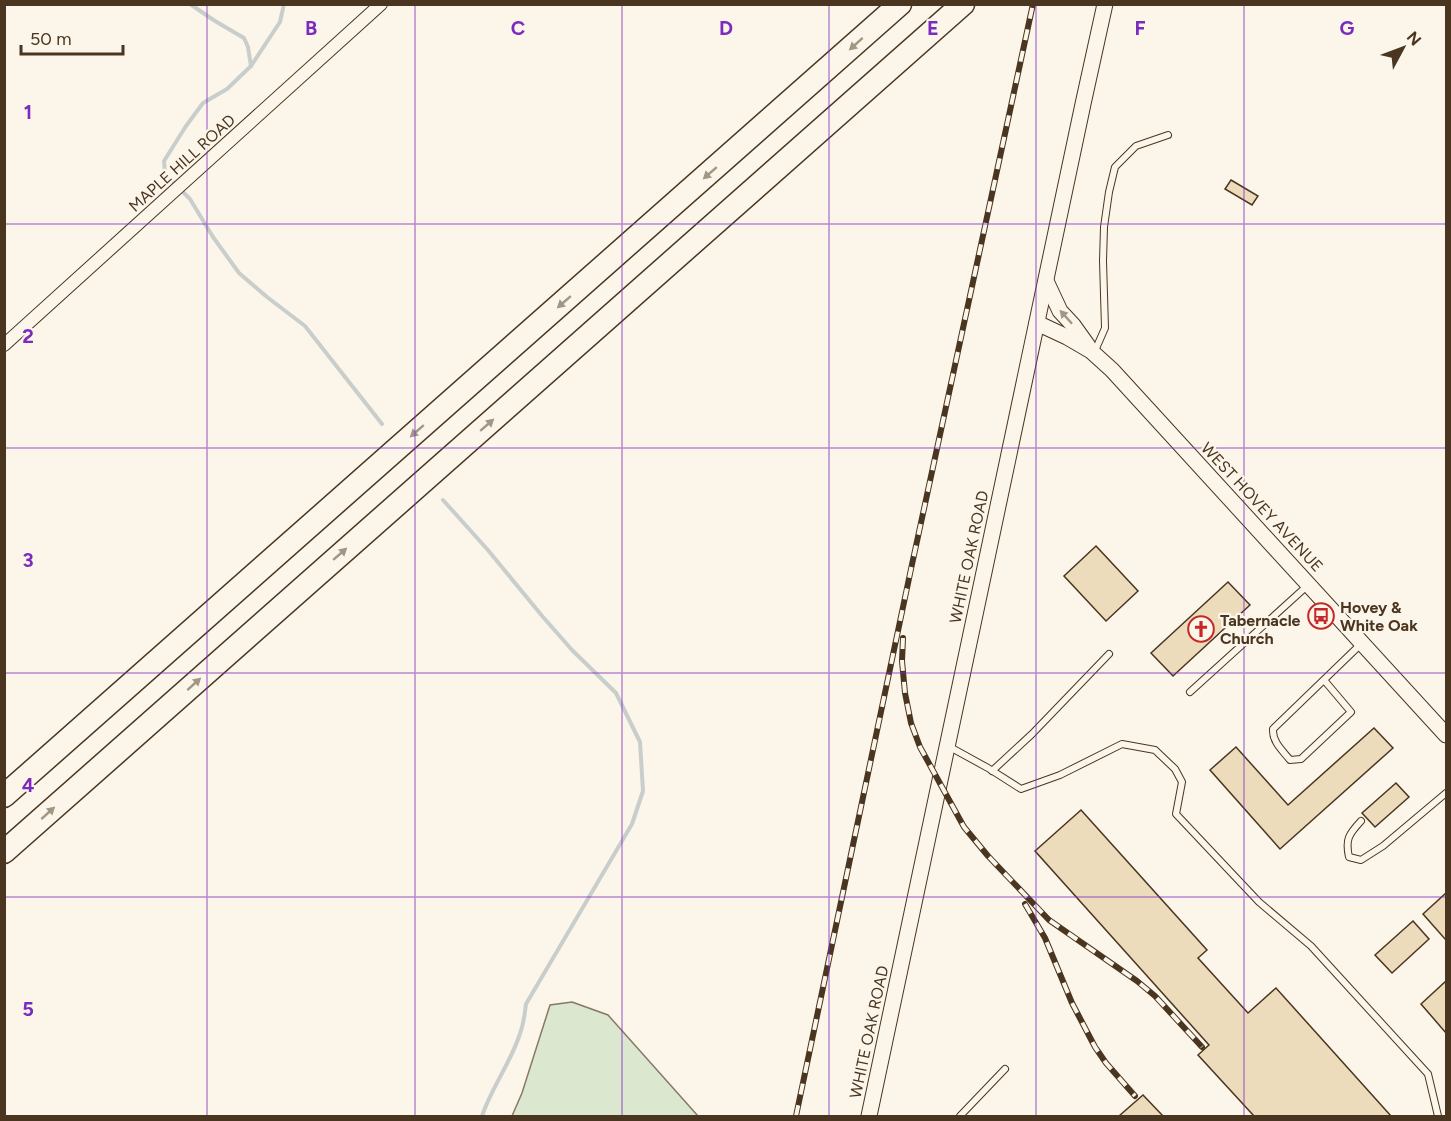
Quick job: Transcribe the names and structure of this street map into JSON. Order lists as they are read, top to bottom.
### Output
{
  "streets": {
    "street": ["MAPLE HILL ROAD", "WEST HOVEY AVENUE", "WHITE OAK ROAD"]
  },
  "crossings": [
    ["WEST HOVEY AVENUE", "WHITE OAK ROAD"]
  ],
  "places": {
    "bus stop": ["Hovey & White Oak"],
    "church": ["Tabernacle Church"]
  },
  "scale_bar": "50 m",
  "north": "top right",
  "grid": {
    "columns": [
      "B",
      "C",
      "D",
      "E",
      "F",
      "G"
    ],
    "rows": [
      "1",
      "2",
      "3",
      "4",
      "5"
    ]
  }
}
